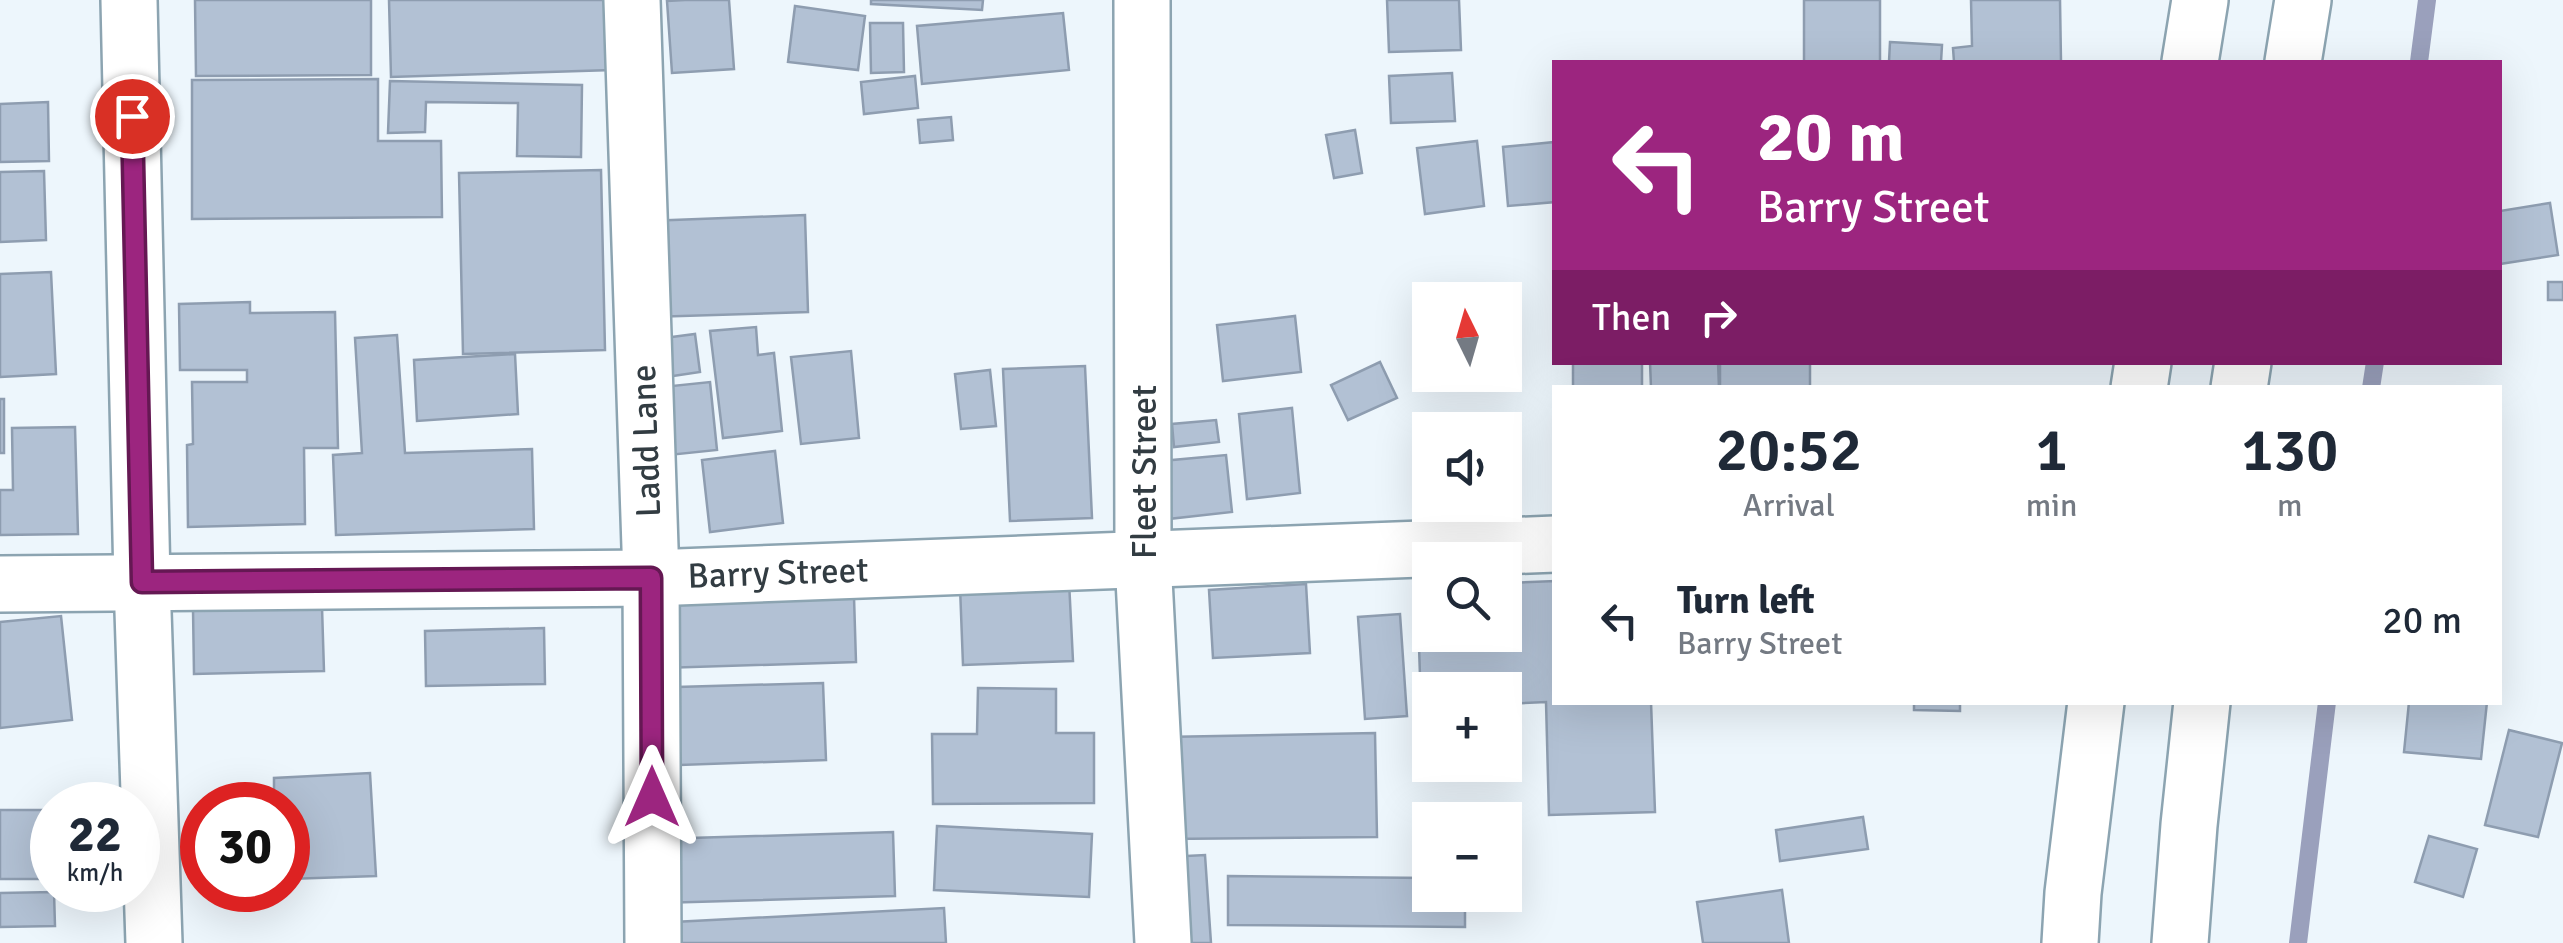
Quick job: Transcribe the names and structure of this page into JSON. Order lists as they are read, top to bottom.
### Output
{
  "streets": {
    "street": ["Ladd Lane", "Fleet Street", "Barry Street"]
  },
  "crossings": [
    ["Ladd Lane", "Barry Street"],
    ["Fleet Street", "Barry Street"]
  ],
  "north": "top",
  "page": {
    "turn": ["20 m", "Barry Street"],
    "then": "Then",
    "map_buttons": ["+", "−"],
    "eta": [
      "20:52",
      "Arrival",
      "1",
      "min",
      "130",
      "m"
    ],
    "list": [
      {
        "name": "Turn left",
        "note": "Barry Street",
        "value": "20 m"
      }
    ],
    "speed": "22 km/h",
    "limit": "30"
  }
}
